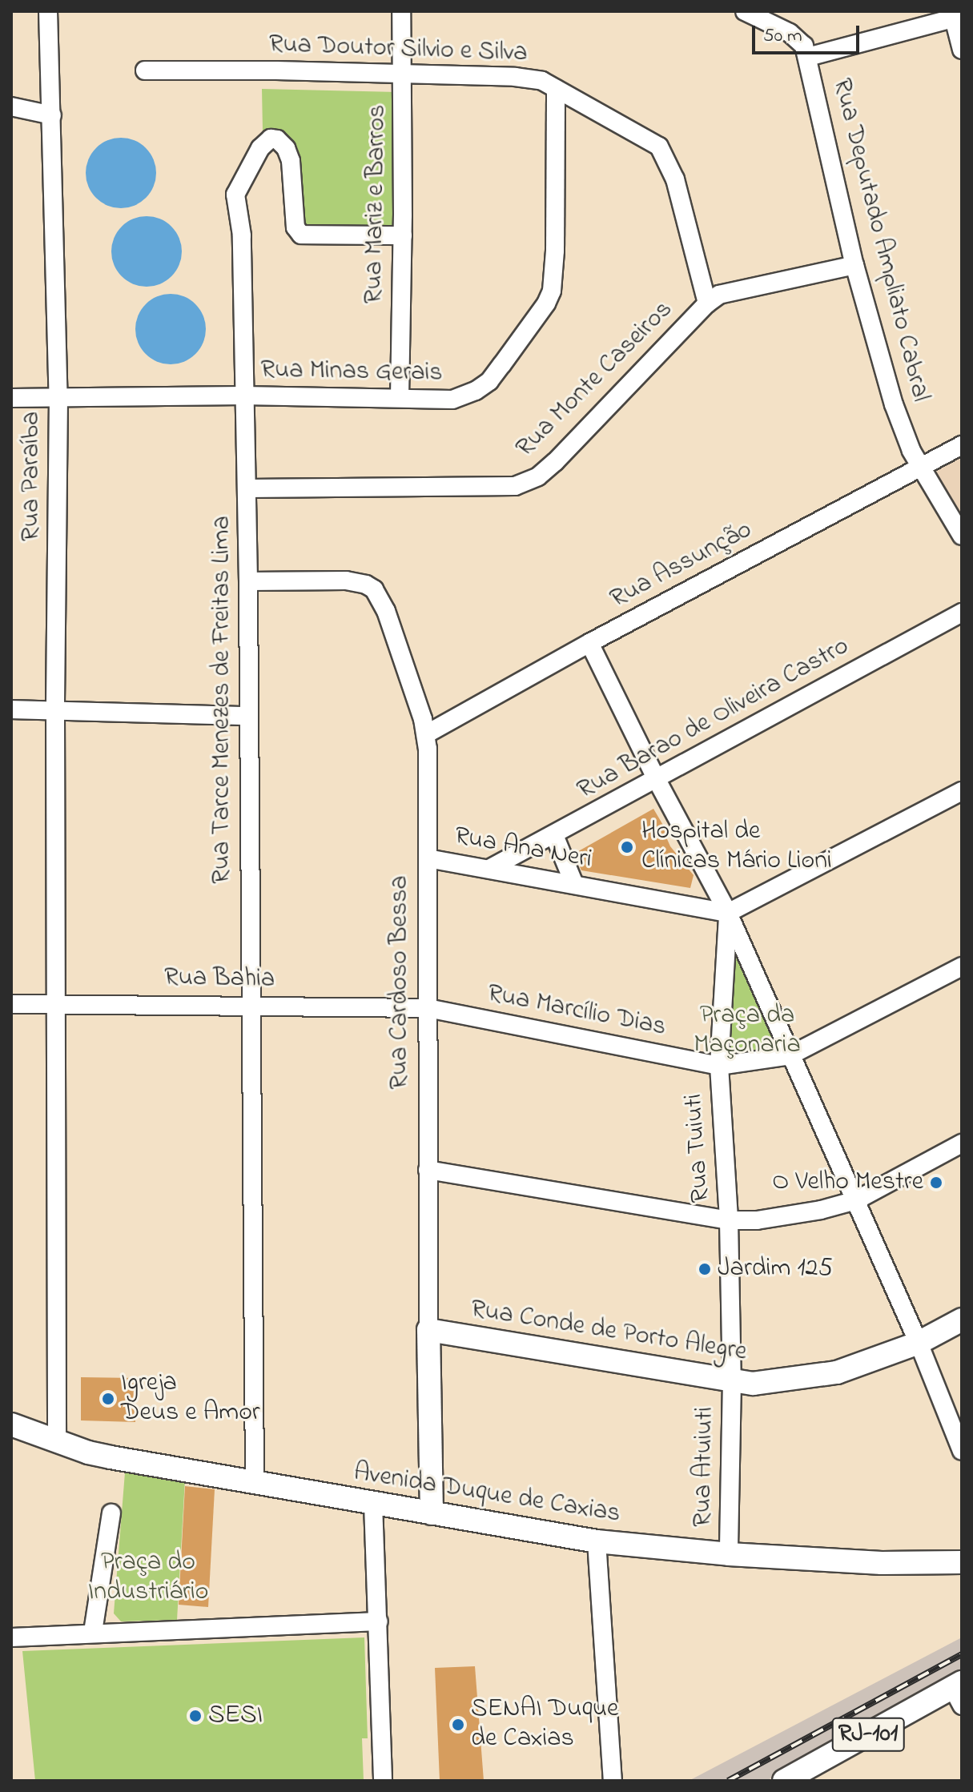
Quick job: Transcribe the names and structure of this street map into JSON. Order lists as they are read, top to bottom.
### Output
{
  "streets": {
    "main road": [
      "Rua Cardoso Bessa",
      "Rua Conde de Porto Alegre",
      "Avenida Duque de Caxias",
      "RJ-101"
    ],
    "street": [
      "Rua Doutor Silvio e Silva",
      "Rua Mariz e Barros",
      "Rua Deputado Ampliato Cabral",
      "Rua Minas Gerais",
      "Rua Monte Caseiros",
      "Rua Paraíba",
      "Rua Assunção",
      "Rua Tarce Menezes de Freitas Lima",
      "Rua Barao de Oliveira Castro",
      "Rua Ana Neri",
      "Rua Bahia",
      "Rua Marcílio Dias",
      "Rua Tuiuti",
      "Rua Atuiuti"
    ]
  },
  "crossings": [
    ["Rua Doutor Silvio e Silva", "Rua Mariz e Barros"],
    ["Rua Doutor Silvio e Silva", "Rua Minas Gerais"],
    ["Rua Doutor Silvio e Silva", "Rua Monte Caseiros"],
    ["Rua Mariz e Barros", "Rua Minas Gerais"],
    ["Rua Mariz e Barros", "Rua Tarce Menezes de Freitas Lima"],
    ["Rua Deputado Ampliato Cabral", "Rua Monte Caseiros"],
    ["Rua Deputado Ampliato Cabral", "Rua Assunção"],
    ["Rua Minas Gerais", "Rua Paraíba"],
    ["Rua Minas Gerais", "Rua Tarce Menezes de Freitas Lima"],
    ["Rua Monte Caseiros", "Rua Tarce Menezes de Freitas Lima"],
    ["Rua Paraíba", "Rua Bahia"],
    ["Rua Paraíba", "Avenida Duque de Caxias"],
    ["Rua Assunção", "Rua Cardoso Bessa"],
    ["Rua Tarce Menezes de Freitas Lima", "Rua Bahia"],
    ["Rua Tarce Menezes de Freitas Lima", "Rua Cardoso Bessa"],
    ["Rua Tarce Menezes de Freitas Lima", "Avenida Duque de Caxias"],
    ["Rua Barao de Oliveira Castro", "Rua Ana Neri"],
    ["Rua Ana Neri", "Rua Cardoso Bessa"],
    ["Rua Ana Neri", "Rua Tuiuti"],
    ["Rua Bahia", "Rua Cardoso Bessa"],
    ["Rua Bahia", "Rua Marcílio Dias"],
    ["Rua Cardoso Bessa", "Rua Marcílio Dias"],
    ["Rua Cardoso Bessa", "Rua Conde de Porto Alegre"],
    ["Rua Cardoso Bessa", "Avenida Duque de Caxias"],
    ["Rua Marcílio Dias", "Rua Tuiuti"],
    ["Rua Tuiuti", "Rua Conde de Porto Alegre"],
    ["Rua Tuiuti", "Rua Atuiuti"],
    ["Rua Conde de Porto Alegre", "Rua Atuiuti"],
    ["Rua Atuiuti", "Avenida Duque de Caxias"]
  ],
  "parks": ["Praça da Maçonaria", "Praça do Industriário"],
  "places": [
    "Hospital de Clínicas Mário Lioni",
    "O Velho Mestre",
    "Jardim 125",
    "Igreja Deus e Amor",
    "SESI",
    "SENAI Duque de Caxias"
  ],
  "scale_bar": "50 m"
}
